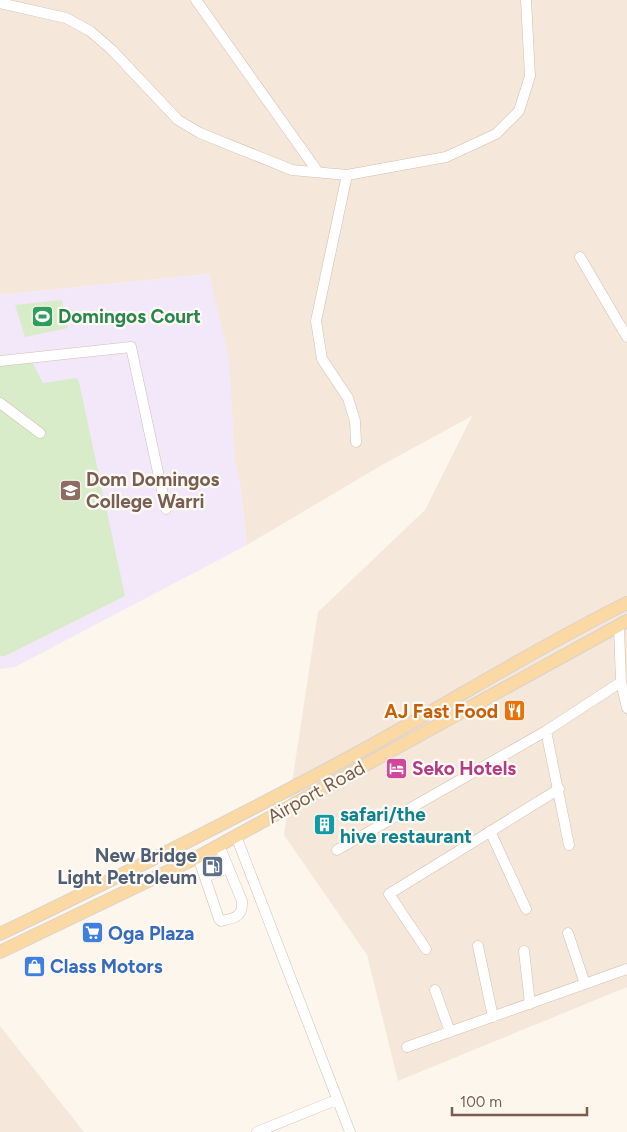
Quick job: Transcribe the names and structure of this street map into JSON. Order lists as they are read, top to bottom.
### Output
{
  "streets": {
    "main road": ["Airport Road"]
  },
  "places": {
    "sports": ["Domingos Court"],
    "school or university": ["Dom Domingos College Warri"],
    "restaurant": ["AJ Fast Food"],
    "hotel": ["Seko Hotels"],
    "building": ["safari/the hive restaurant"],
    "fuel station": ["New Bridge Light Petroleum"],
    "supermarket": ["Oga Plaza"],
    "shop": ["Class Motors"]
  },
  "scale_bar": "100 m"
}
